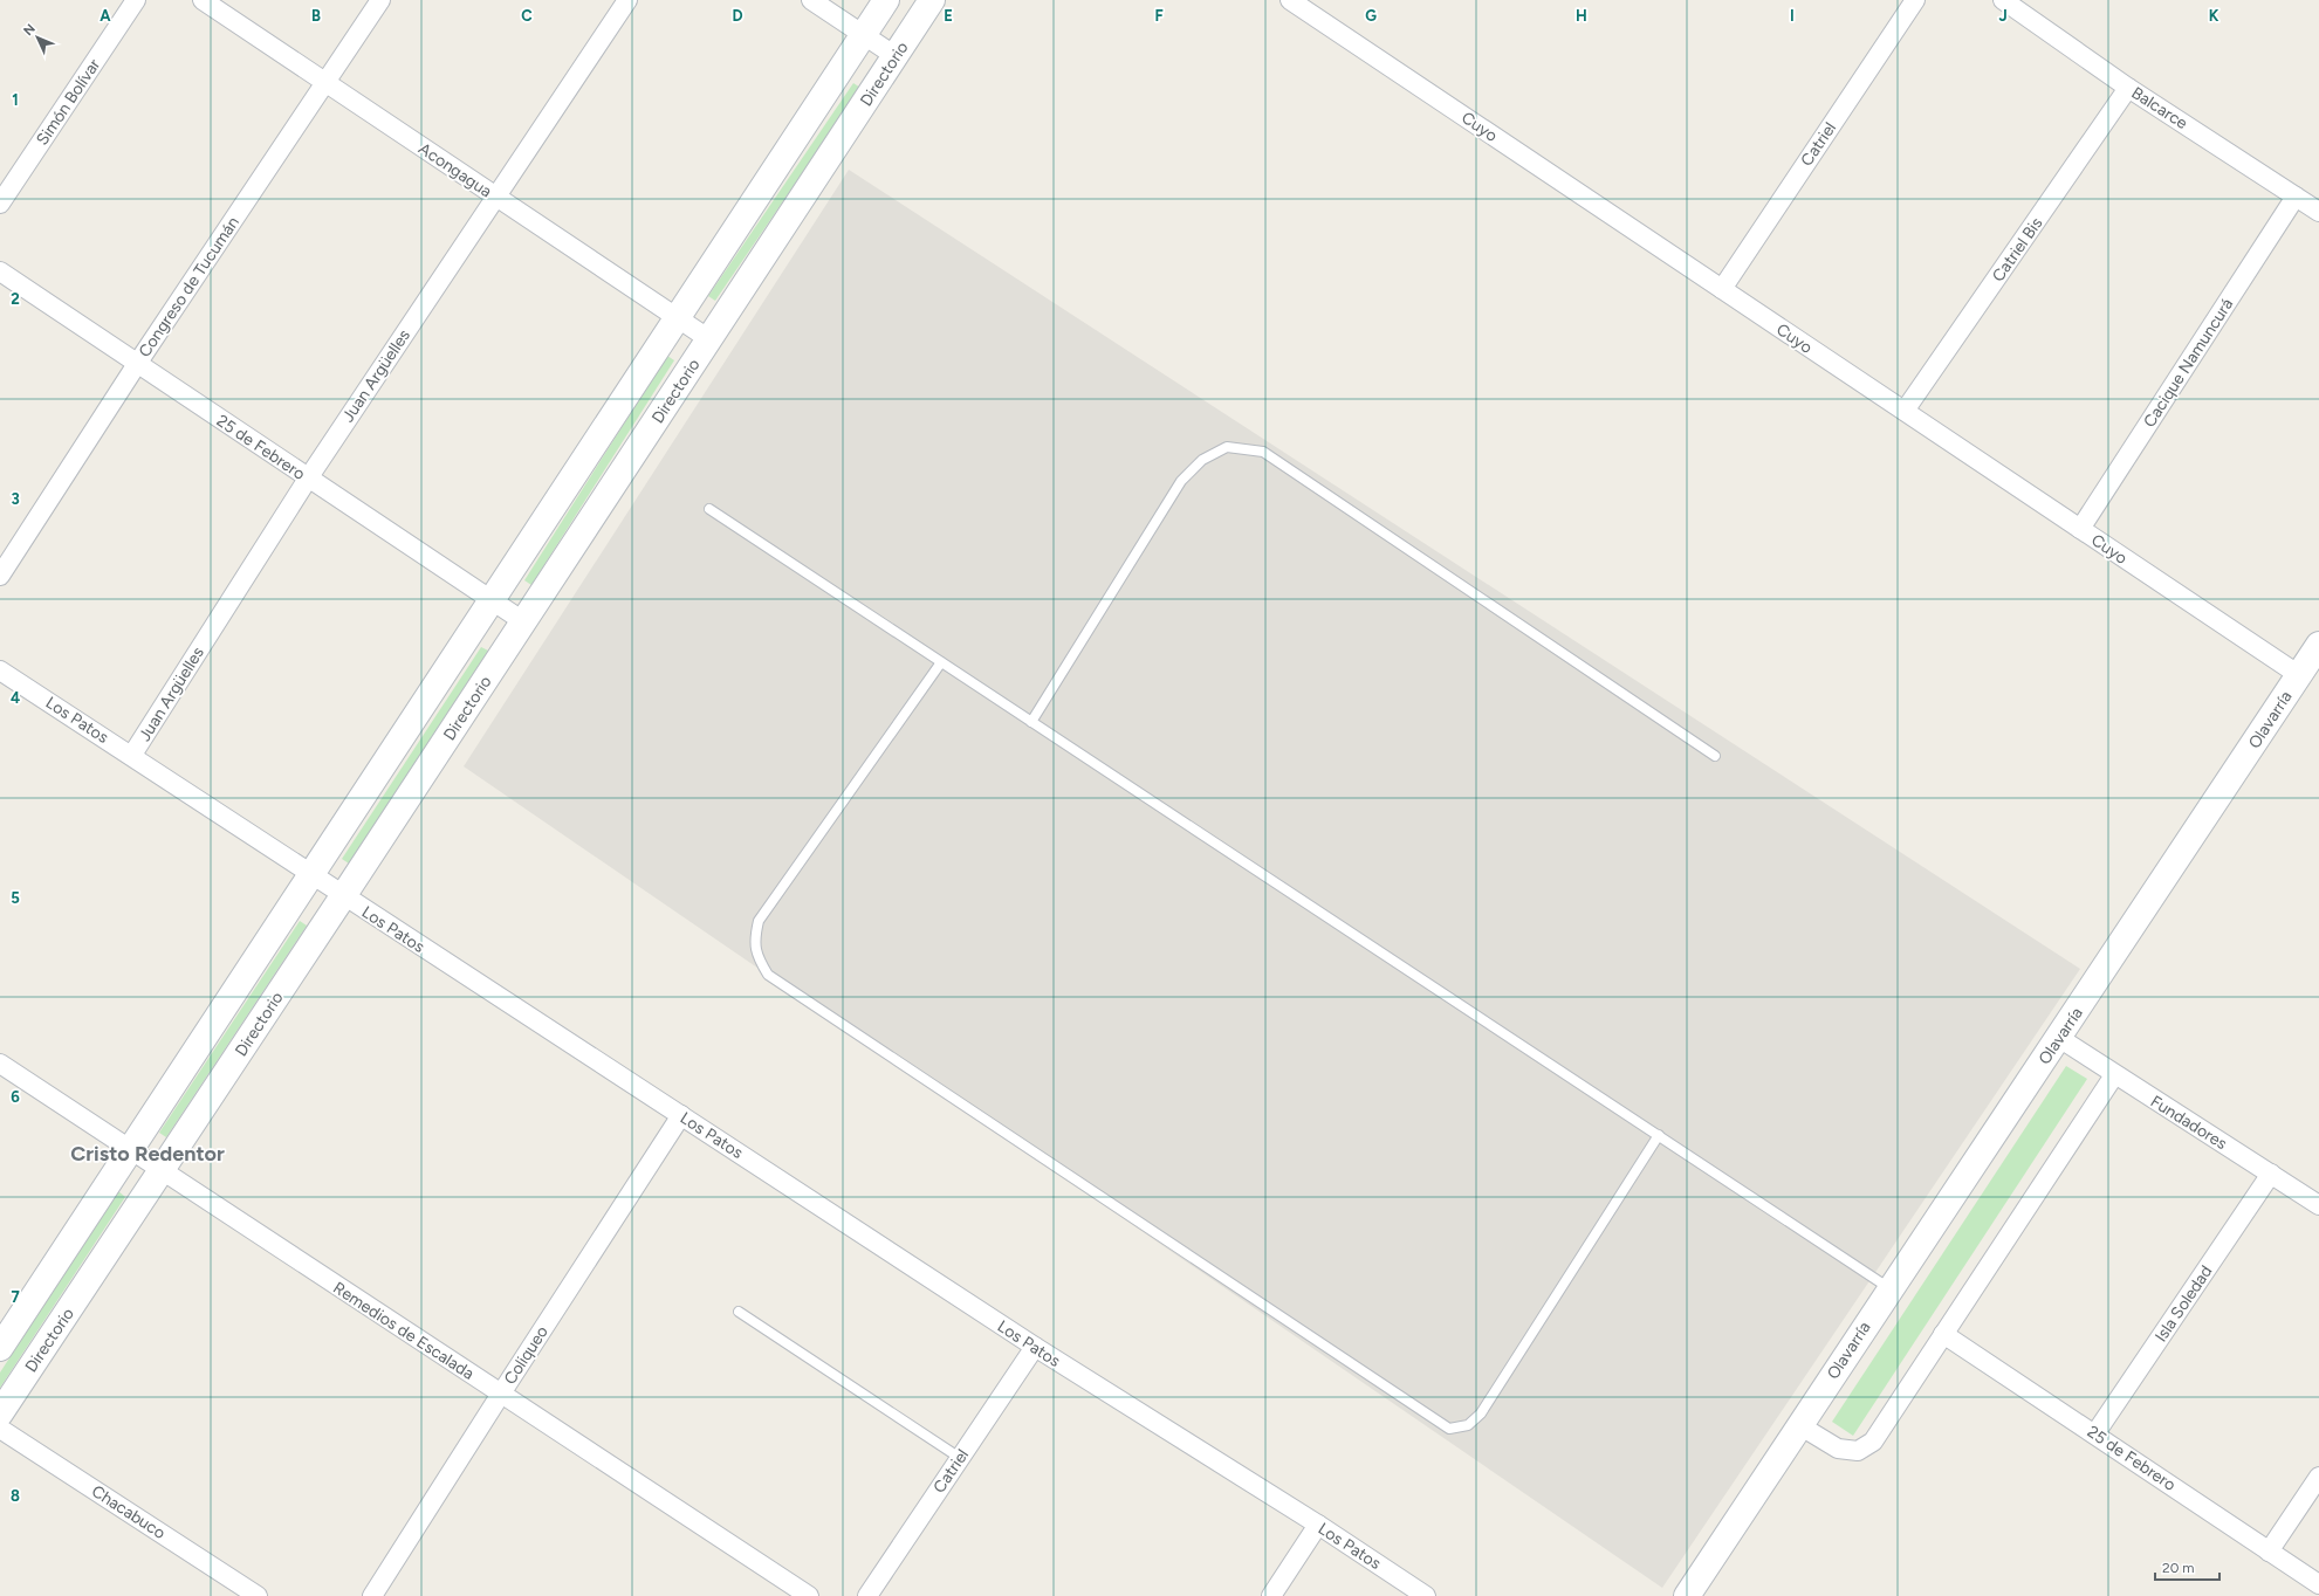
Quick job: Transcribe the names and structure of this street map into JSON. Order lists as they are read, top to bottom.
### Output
{
  "streets": {
    "main road": ["Directorio", "Olavarría"],
    "street": [
      "Simón Bolívar",
      "Balcarce",
      "Cuyo",
      "Catriel",
      "Acongagua",
      "Catriel Bis",
      "Congreso de Tucumán",
      "Cacique Namuncurá",
      "Juan Argüelles",
      "25 de Febrero",
      "Los Patos",
      "Fundadores",
      "Isla Soledad",
      "Remedios de Escalada",
      "Coliqueo",
      "Chacabuco"
    ]
  },
  "crossings": [
    ["Directorio", "Acongagua"],
    ["Directorio", "25 de Febrero"],
    ["Directorio", "Los Patos"],
    ["Directorio", "Remedios de Escalada"],
    ["Balcarce", "Catriel Bis"],
    ["Balcarce", "Cacique Namuncurá"],
    ["Cuyo", "Catriel"],
    ["Cuyo", "Catriel Bis"],
    ["Cuyo", "Cacique Namuncurá"],
    ["Cuyo", "Olavarría"],
    ["Catriel", "Los Patos"],
    ["Acongagua", "Congreso de Tucumán"],
    ["Acongagua", "Juan Argüelles"],
    ["Congreso de Tucumán", "25 de Febrero"],
    ["Juan Argüelles", "25 de Febrero"],
    ["Juan Argüelles", "Los Patos"],
    ["25 de Febrero", "Isla Soledad"],
    ["Los Patos", "Coliqueo"],
    ["Olavarría", "Fundadores"],
    ["Fundadores", "Isla Soledad"],
    ["Remedios de Escalada", "Coliqueo"]
  ],
  "districts": ["Cristo Redentor"],
  "scale_bar": "20 m",
  "north": "top left",
  "grid": {
    "columns": [
      "A",
      "B",
      "C",
      "D",
      "E",
      "F",
      "G",
      "H",
      "I",
      "J",
      "K"
    ],
    "rows": [
      "1",
      "2",
      "3",
      "4",
      "5",
      "6",
      "7",
      "8"
    ]
  }
}
